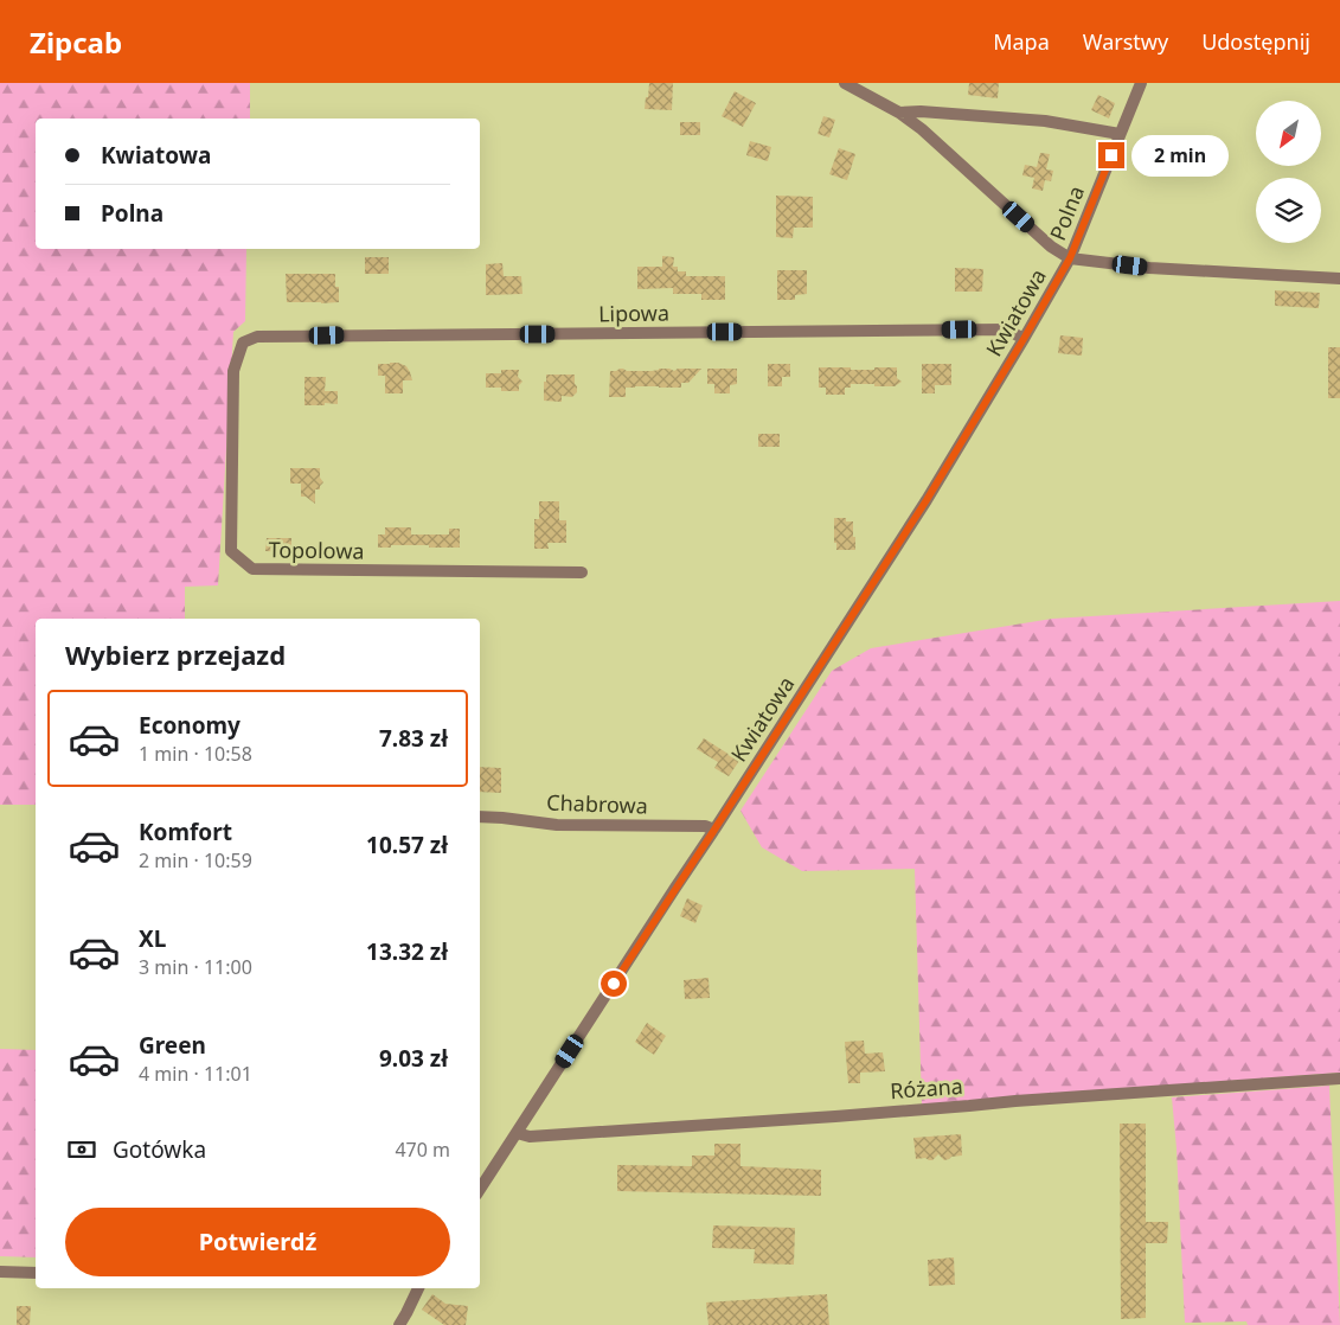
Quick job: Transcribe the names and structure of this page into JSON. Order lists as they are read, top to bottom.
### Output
{
  "streets": {
    "street": [
      "Polna",
      "Kwiatowa",
      "Lipowa",
      "Topolowa",
      "Chabrowa",
      "Różana"
    ]
  },
  "crossings": [
    ["Polna", "Kwiatowa"],
    ["Kwiatowa", "Lipowa"],
    ["Kwiatowa", "Chabrowa"],
    ["Kwiatowa", "Różana"],
    ["Lipowa", "Topolowa"]
  ],
  "north": "bottom left",
  "page": {
    "header": "Zipcab",
    "nav": ["Mapa", "Warstwy", "Udostępnij"],
    "banner": ["Kwiatowa", "Polna"],
    "bubble": "2 min",
    "heading": "Wybierz przejazd",
    "list": [
      {
        "name": "Economy",
        "note": "1 min · 10:58",
        "value": "7.83 zł"
      },
      {
        "name": "Komfort",
        "note": "2 min · 10:59",
        "value": "10.57 zł"
      },
      {
        "name": "XL",
        "note": "3 min · 11:00",
        "value": "13.32 zł"
      },
      {
        "name": "Green",
        "note": "4 min · 11:01",
        "value": "9.03 zł"
      }
    ],
    "pay": ["Gotówka", "470 m"],
    "buttons": "Potwierdź"
  }
}
